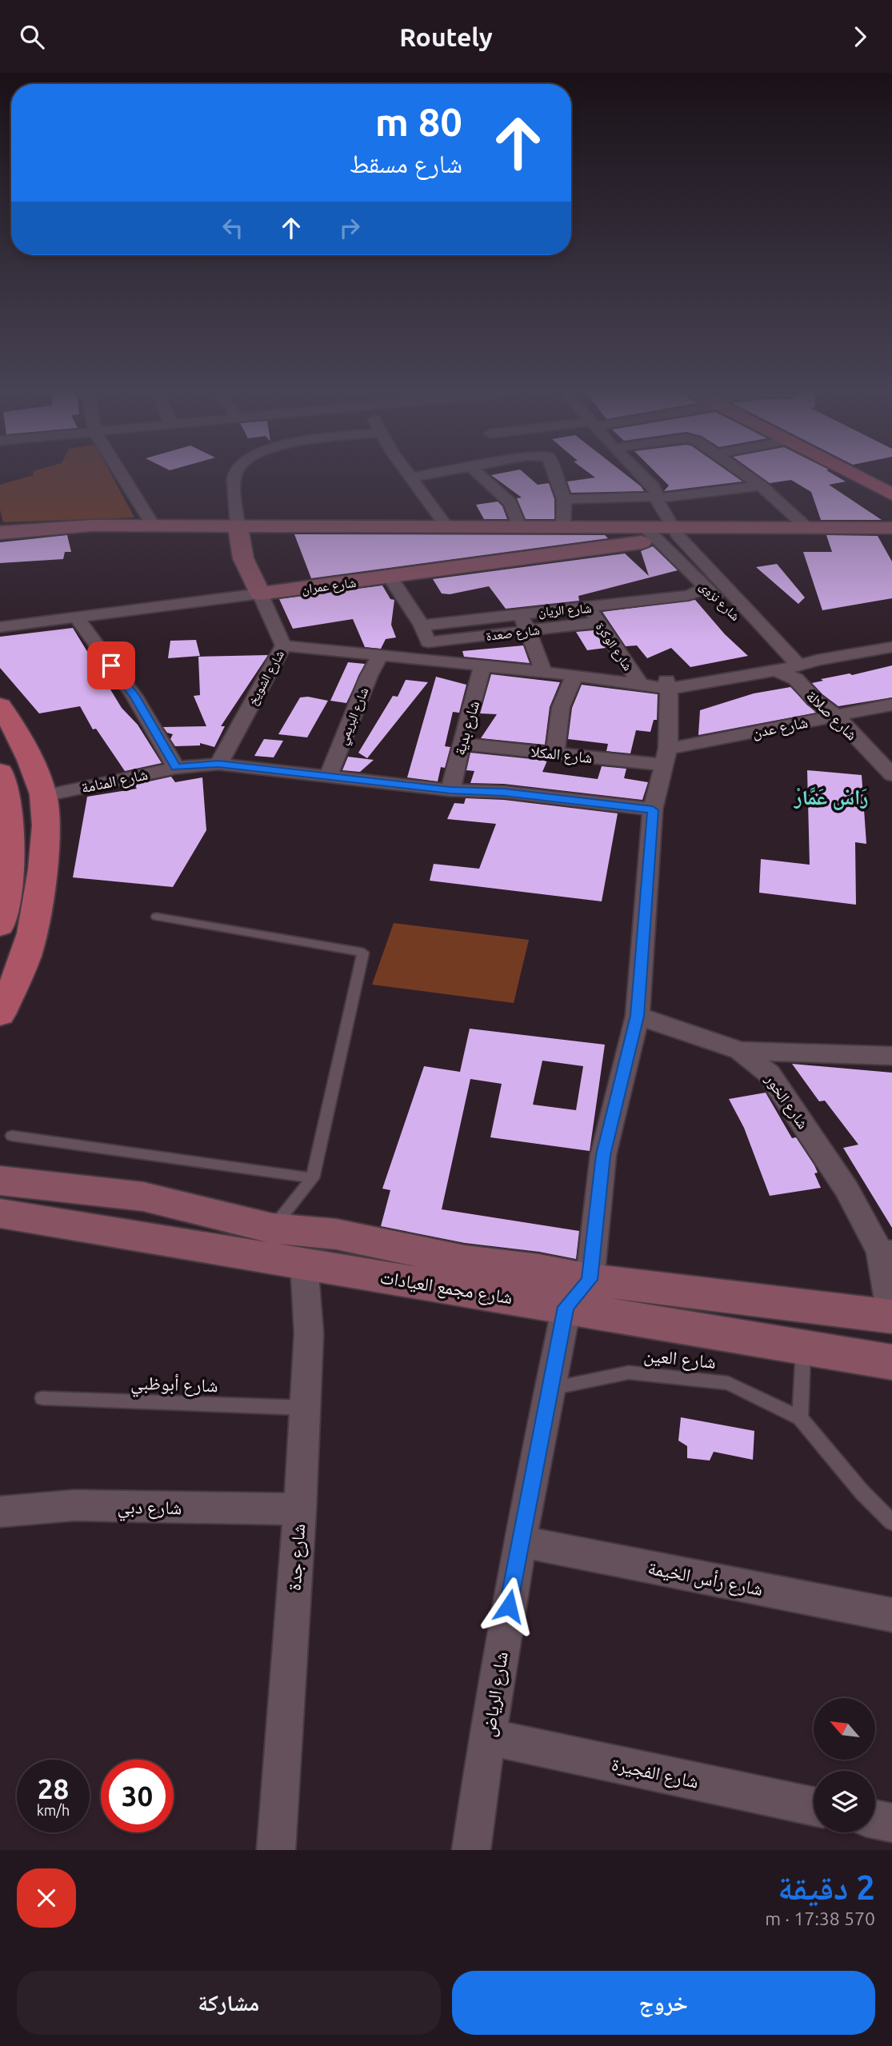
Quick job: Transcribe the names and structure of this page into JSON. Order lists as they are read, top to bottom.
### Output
{
  "streets": {
    "main road": ["شارع عمران", "شارع الشويخ", "شارع مجمع العيادات"],
    "street": [
      "شارع نزوى",
      "شارع الريان",
      "شارع صعدة",
      "شارع الوكرة",
      "شارع صلالة",
      "شارع البريمي",
      "شارع عدن",
      "شارع بدية",
      "شارع المكلا",
      "شارع المنامة",
      "شارع الخور",
      "شارع دبي",
      "شارع جدة",
      "شارع رأس الخيمة",
      "شارع الرياض",
      "شارع الفجيرة"
    ],
    "lane": ["شارع العين", "شارع أبوظبي"]
  },
  "crossings": [
    ["شارع عمران", "شارع نزوى"],
    ["شارع عمران", "شارع الشويخ"],
    ["شارع نزوى", "شارع الريان"],
    ["شارع نزوى", "شارع صلالة"],
    ["شارع الريان", "شارع الوكرة"],
    ["شارع صعدة", "شارع الوكرة"],
    ["شارع الوكرة", "شارع الرياض"],
    ["شارع الشويخ", "شارع المنامة"],
    ["شارع صلالة", "شارع عدن"],
    ["شارع البريمي", "شارع المنامة"],
    ["شارع عدن", "شارع المكلا"],
    ["شارع عدن", "شارع الرياض"],
    ["شارع بدية", "شارع المكلا"],
    ["شارع بدية", "شارع المنامة"],
    ["شارع المكلا", "شارع الرياض"],
    ["شارع المنامة", "شارع الرياض"],
    ["شارع الخور", "شارع مجمع العيادات"],
    ["شارع الخور", "شارع الرياض"],
    ["شارع مجمع العيادات", "شارع جدة"],
    ["شارع مجمع العيادات", "شارع الرياض"],
    ["شارع العين", "شارع الرياض"],
    ["شارع أبوظبي", "شارع جدة"],
    ["شارع دبي", "شارع جدة"],
    ["شارع رأس الخيمة", "شارع الرياض"],
    ["شارع الرياض", "شارع الفجيرة"]
  ],
  "districts": ["رَاسْ عَمَّارْ"],
  "north": "top left",
  "page": {
    "header": "Routely",
    "turn": ["80 m", "شارع مسقط"],
    "speed": "28 km/h",
    "limit": "30",
    "heading": ["2 دقيقة", "570 m · 17:38"],
    "buttons": ["خروج", "مشاركة"]
  }
}
